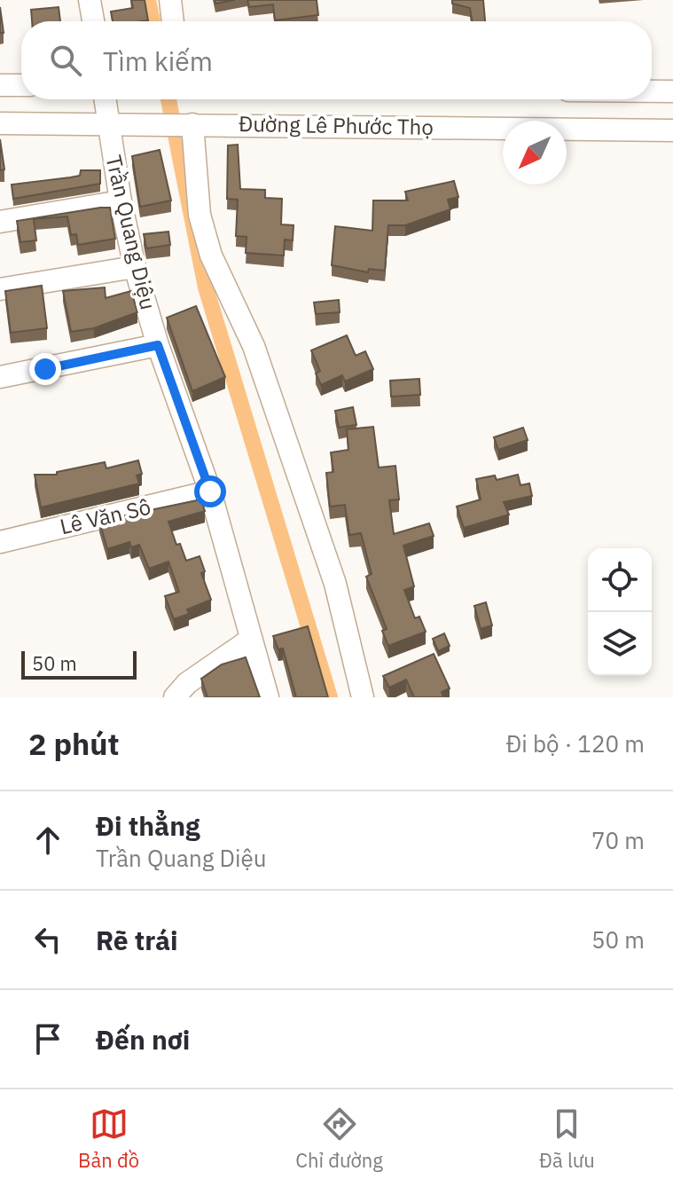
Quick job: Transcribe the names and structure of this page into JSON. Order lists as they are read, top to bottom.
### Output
{
  "streets": {
    "street": ["Đường Lê Phước Thọ", "Trần Quang Diệu", "Lê Văn Sô"]
  },
  "crossings": [
    ["Đường Lê Phước Thọ", "Trần Quang Diệu"],
    ["Trần Quang Diệu", "Lê Văn Sô"]
  ],
  "scale_bar": "50 m",
  "north": "bottom left",
  "page": {
    "search": "Tìm kiếm",
    "scale": "50 m",
    "heading": ["2 phút", "Đi bộ · 120 m"],
    "list": [
      ["Đi thẳng", "Trần Quang Diệu", "70 m"],
      ["Rẽ trái", "50 m"],
      "Đến nơi"
    ],
    "nav": ["Bản đồ", "Chỉ đường", "Đã lưu"]
  }
}
